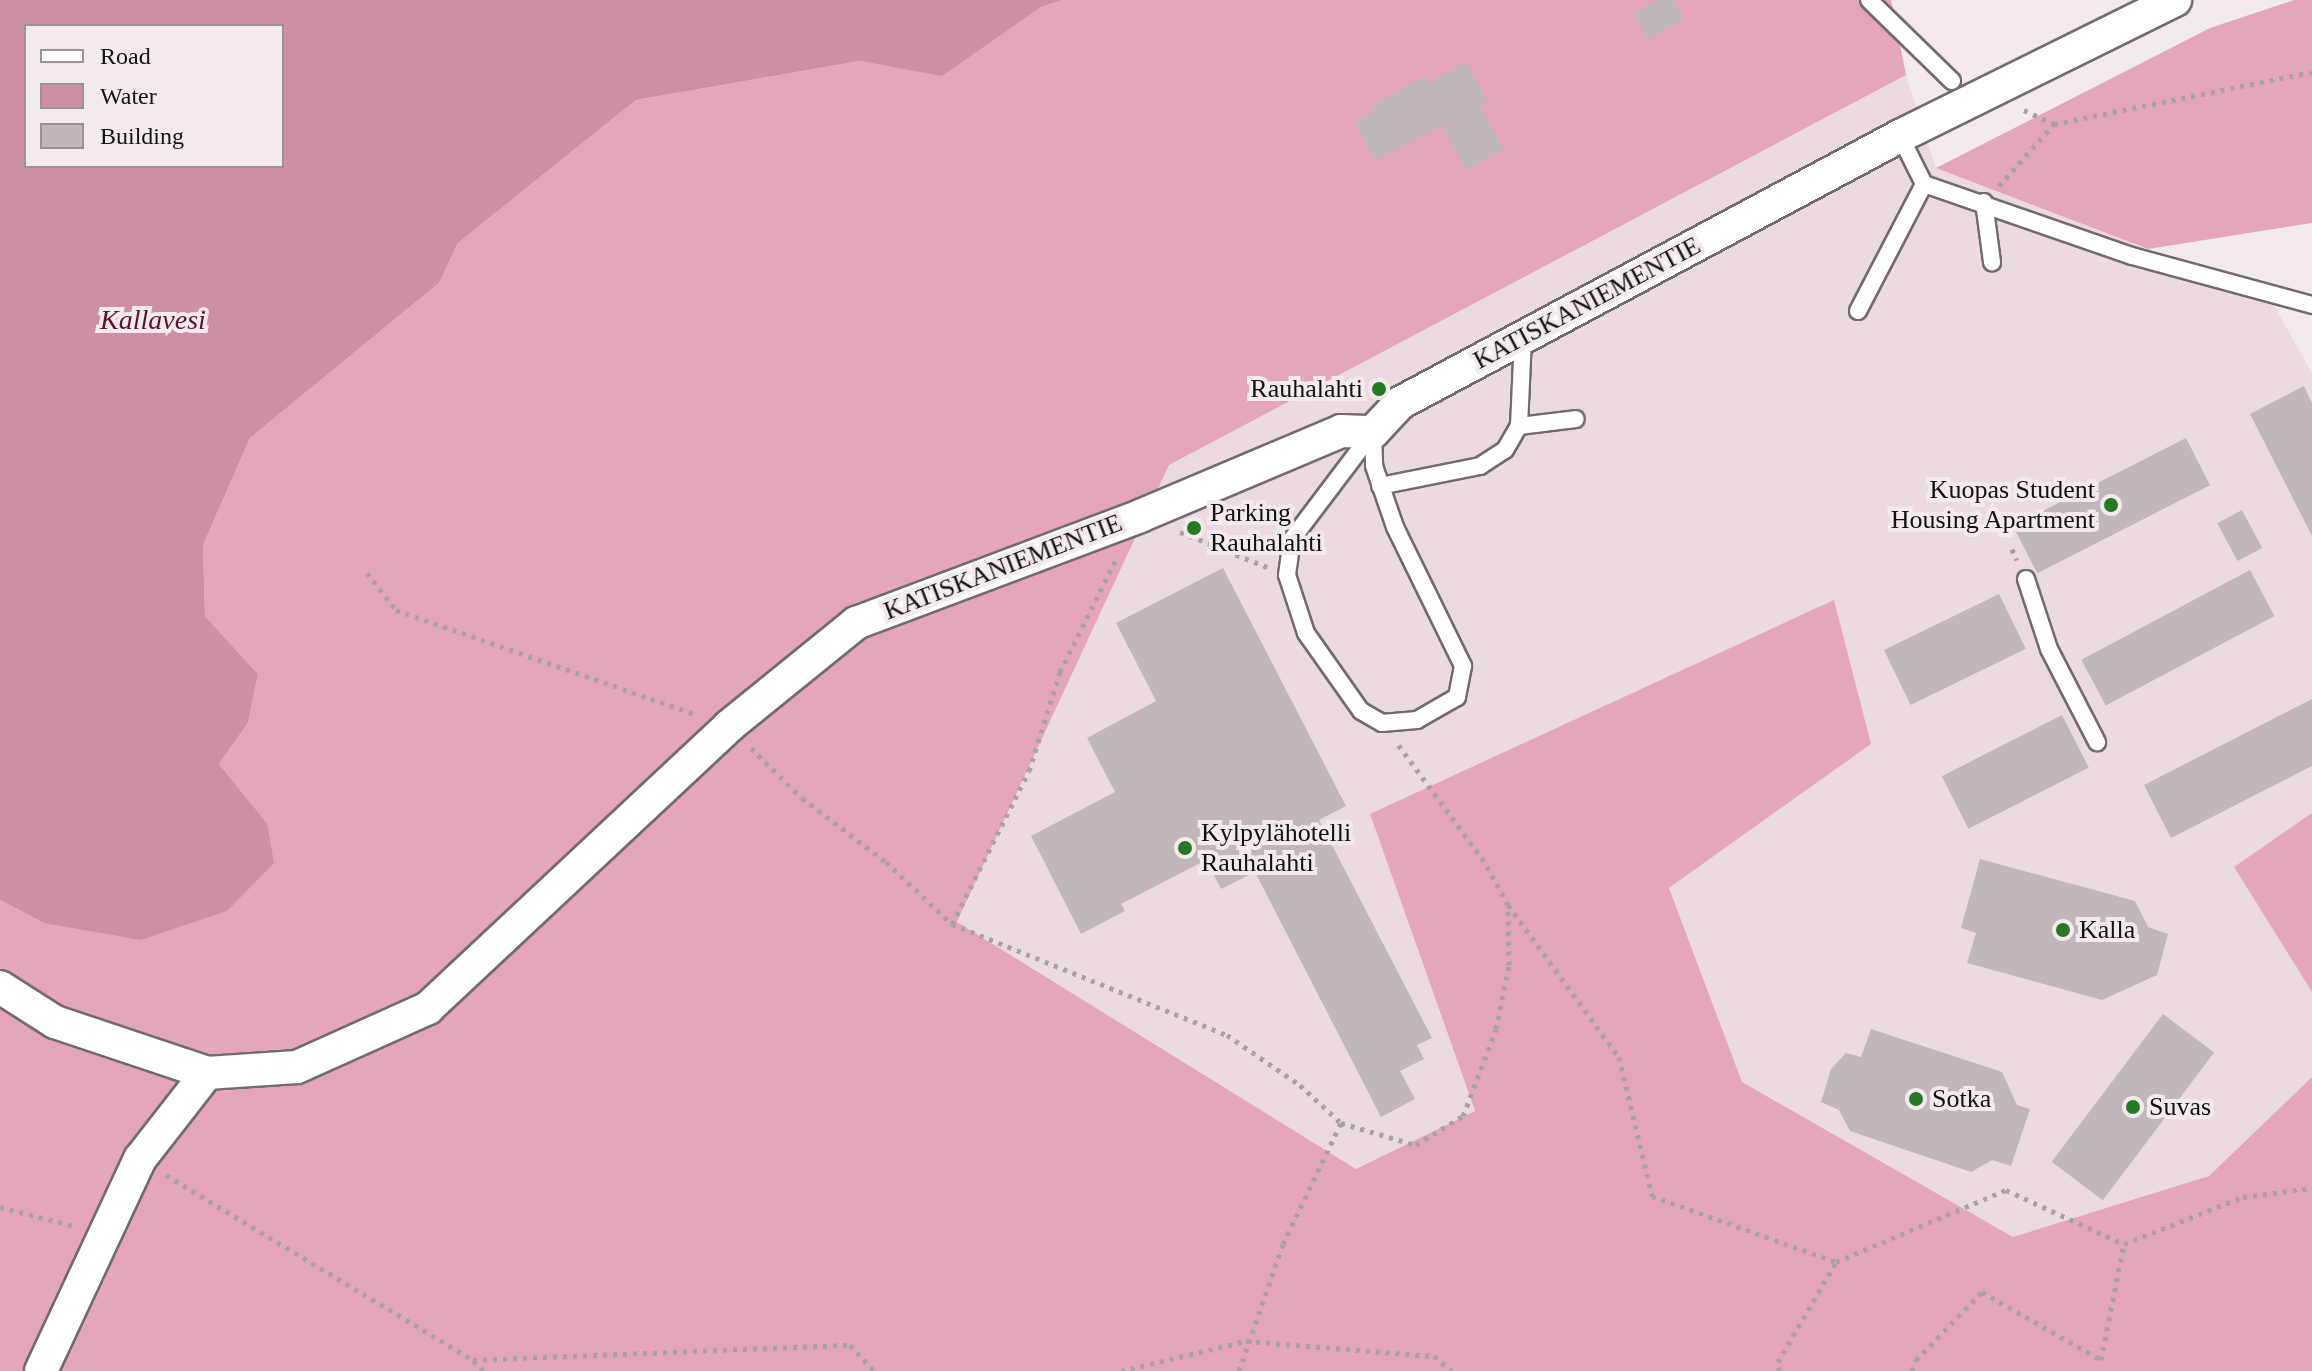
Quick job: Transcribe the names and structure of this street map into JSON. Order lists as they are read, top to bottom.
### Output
{
  "streets": {
    "street": ["KATISKANIEMENTIE"]
  },
  "water": ["Kallavesi"],
  "places": [
    "Rauhalahti",
    "Kuopas Student Housing Apartment",
    "Parking Rauhalahti",
    "Kylpylähotelli Rauhalahti",
    "Kalla",
    "Sotka",
    "Suvas"
  ],
  "legend": ["Road", "Water", "Building"]
}
